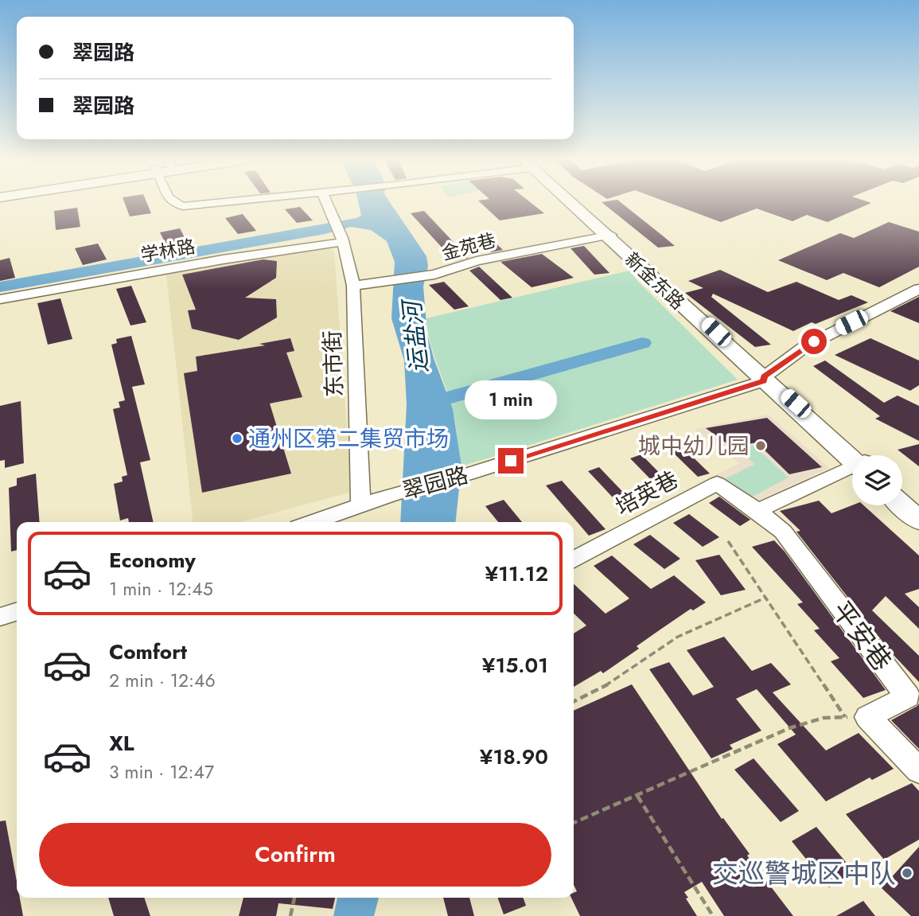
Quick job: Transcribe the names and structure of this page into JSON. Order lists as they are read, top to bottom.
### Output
{
  "streets": {
    "main road": ["新金东路"],
    "street": [
      "金苑巷",
      "学林路",
      "东市街",
      "翠园路",
      "培英巷",
      "平安巷"
    ]
  },
  "crossings": [
    ["金苑巷", "新金东路"],
    ["金苑巷", "东市街"],
    ["学林路", "东市街"],
    ["新金东路", "翠园路"],
    ["东市街", "翠园路"],
    ["培英巷", "平安巷"]
  ],
  "water": ["运盐河"],
  "places": ["通州区第二集贸市场", "城中幼儿园", "交巡警城区中队"],
  "page": {
    "banner": ["翠园路", "翠园路"],
    "bubble": "1 min",
    "list": [
      {
        "name": "Economy",
        "note": "1 min · 12:45",
        "value": "¥11.12"
      },
      {
        "name": "Comfort",
        "note": "2 min · 12:46",
        "value": "¥15.01"
      },
      {
        "name": "XL",
        "note": "3 min · 12:47",
        "value": "¥18.90"
      }
    ],
    "buttons": "Confirm"
  }
}
